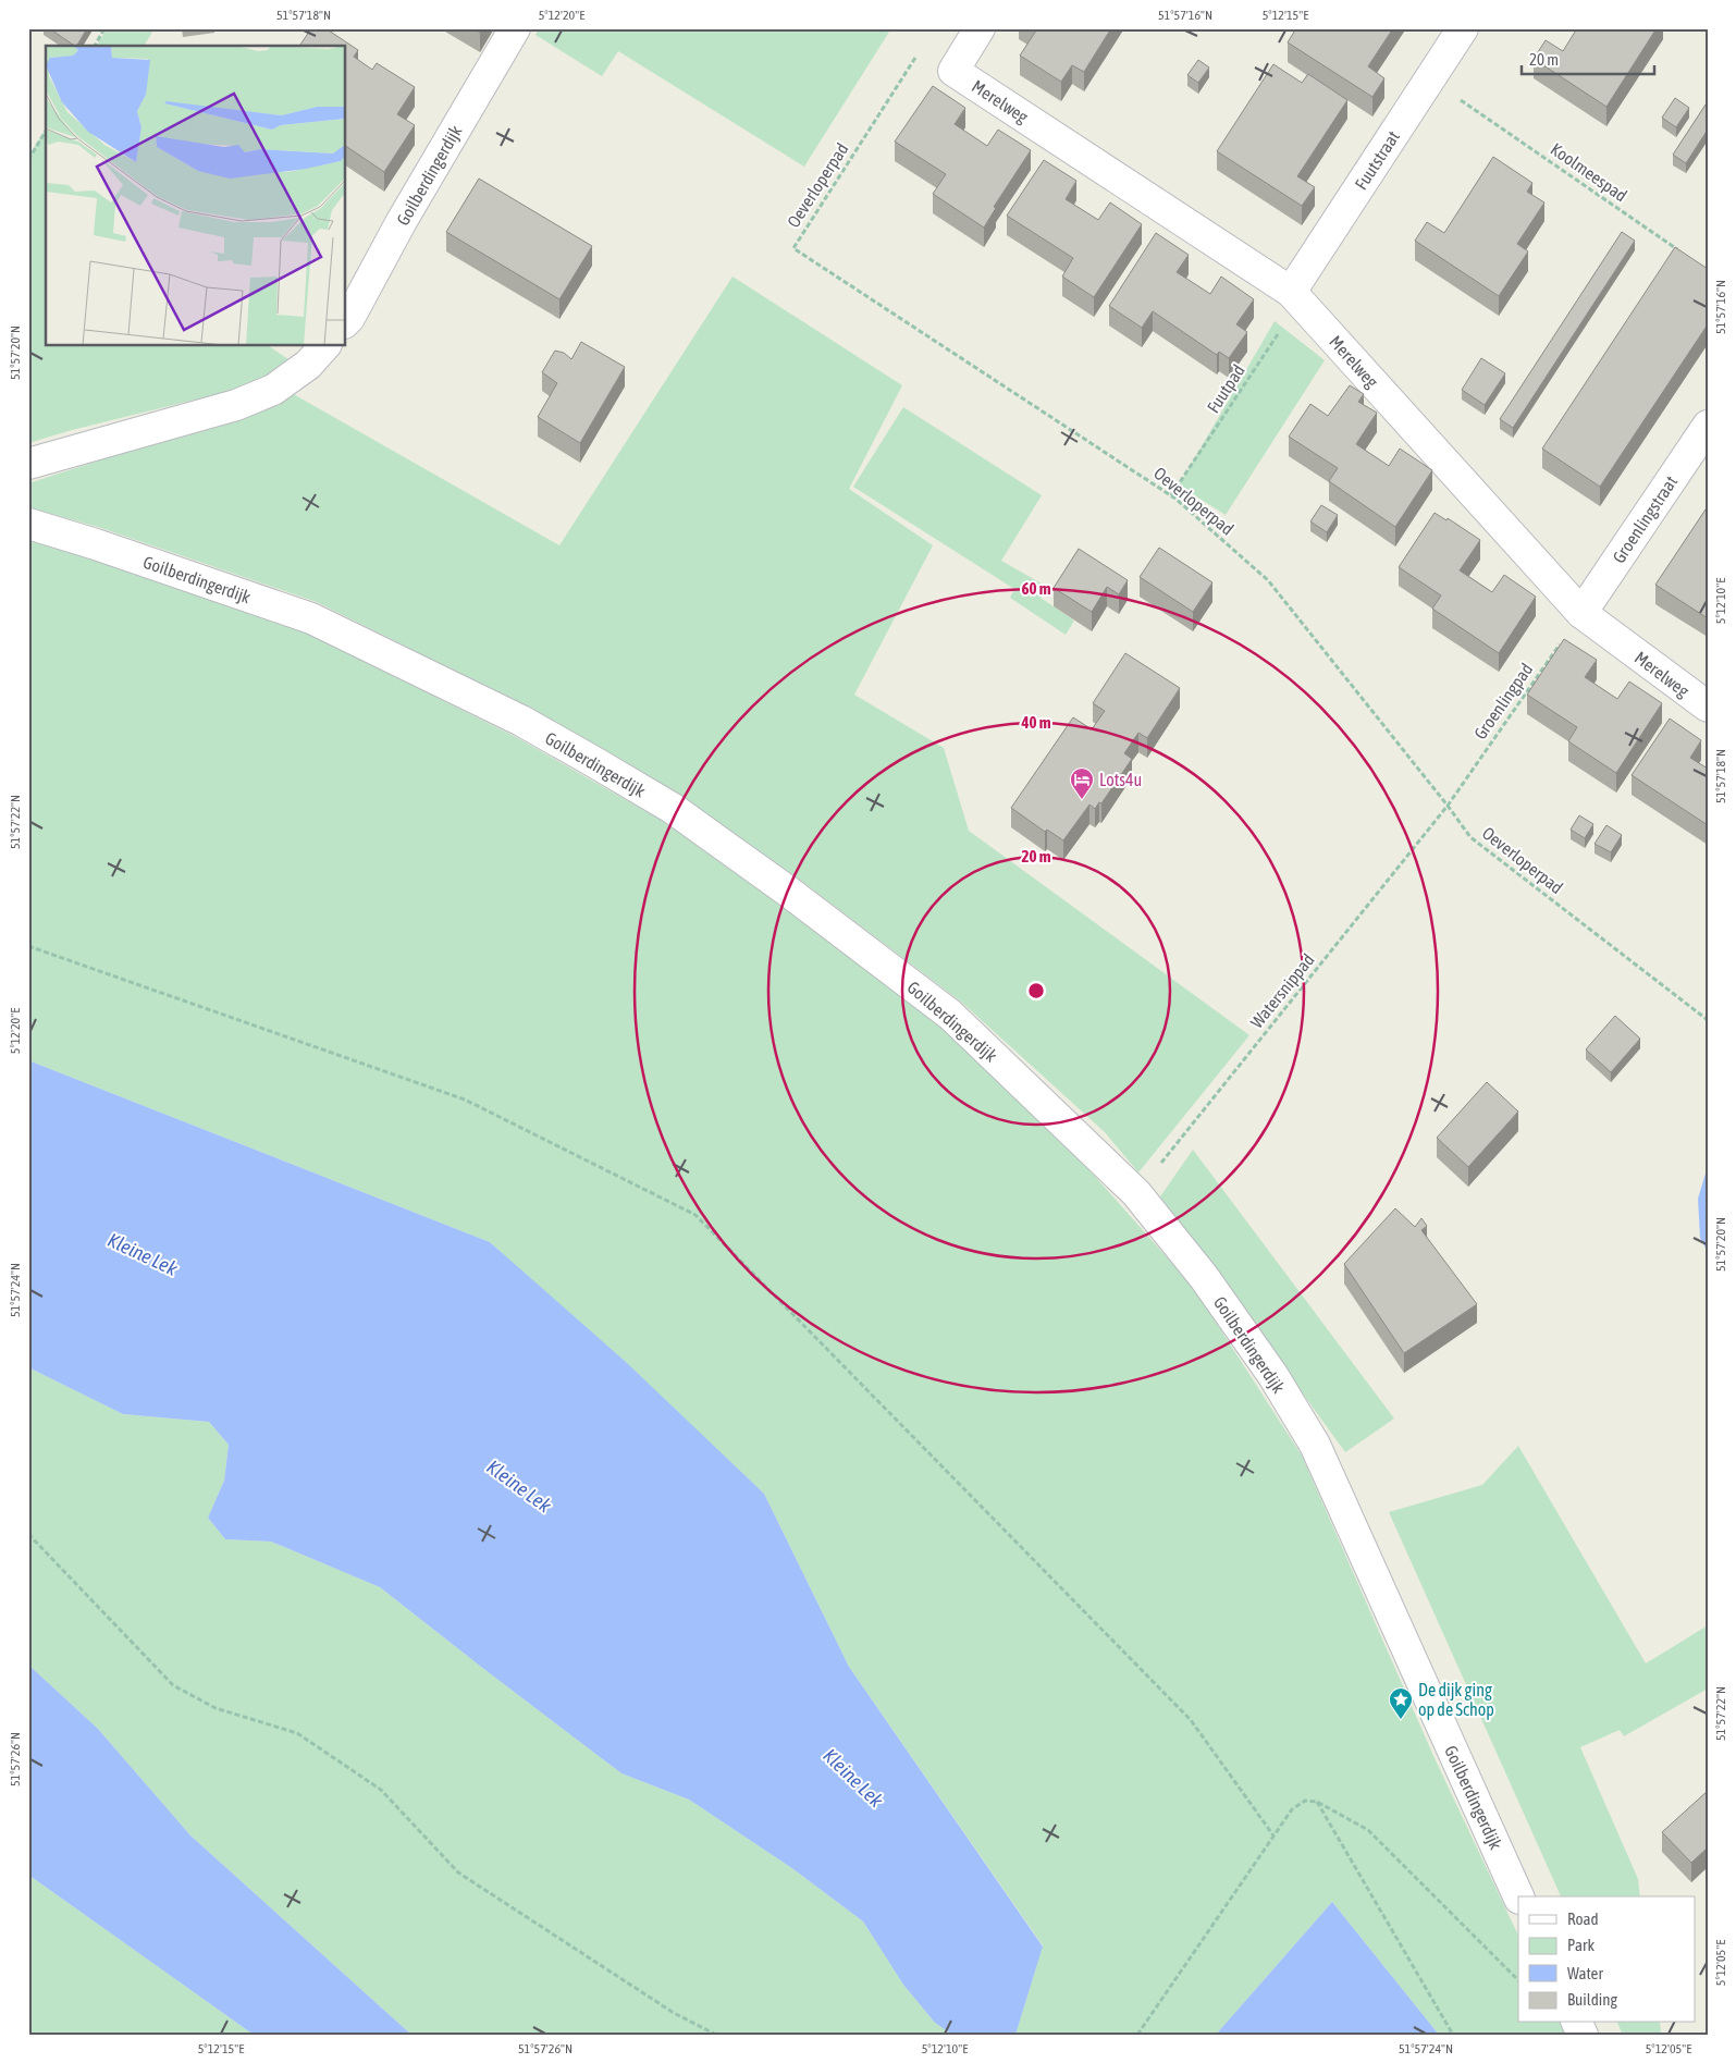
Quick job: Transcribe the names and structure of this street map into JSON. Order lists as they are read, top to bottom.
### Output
{
  "streets": {
    "street": [
      "Merelweg",
      "Fuutstraat",
      "Goilberdingerdijk",
      "Groenlingstraat"
    ],
    "path": [
      "Koolmeespad",
      "Oeverloperpad",
      "Fuutpad",
      "Groenlingpad",
      "Watersnippad"
    ]
  },
  "crossings": [
    ["Merelweg", "Fuutstraat"],
    ["Merelweg", "Fuutpad"],
    ["Merelweg", "Groenlingstraat"],
    ["Merelweg", "Groenlingpad"],
    ["Fuutstraat", "Fuutpad"],
    ["Goilberdingerdijk", "Watersnippad"],
    ["Oeverloperpad", "Fuutpad"],
    ["Oeverloperpad", "Groenlingpad"],
    ["Oeverloperpad", "Watersnippad"],
    ["Groenlingstraat", "Groenlingpad"],
    ["Groenlingpad", "Watersnippad"]
  ],
  "water": ["Kleine Lek"],
  "places": {
    "hotel": ["Lots4u"],
    "place": ["De dijk ging op de Schop"]
  },
  "legend": [
    "Road",
    "Park",
    "Water",
    "Building"
  ],
  "scale_bar": "20 m",
  "coordinates": [
    "51°57'18\"N",
    "5°12'20\"E",
    "51°57'16\"N",
    "5°12'15\"E",
    "51°57'20\"N",
    "5°12'10\"E",
    "51°57'22\"N",
    "51°57'24\"N",
    "51°57'26\"N",
    "5°12'05\"E"
  ],
  "rings": ["60 m", "40 m", "20 m"]
}
